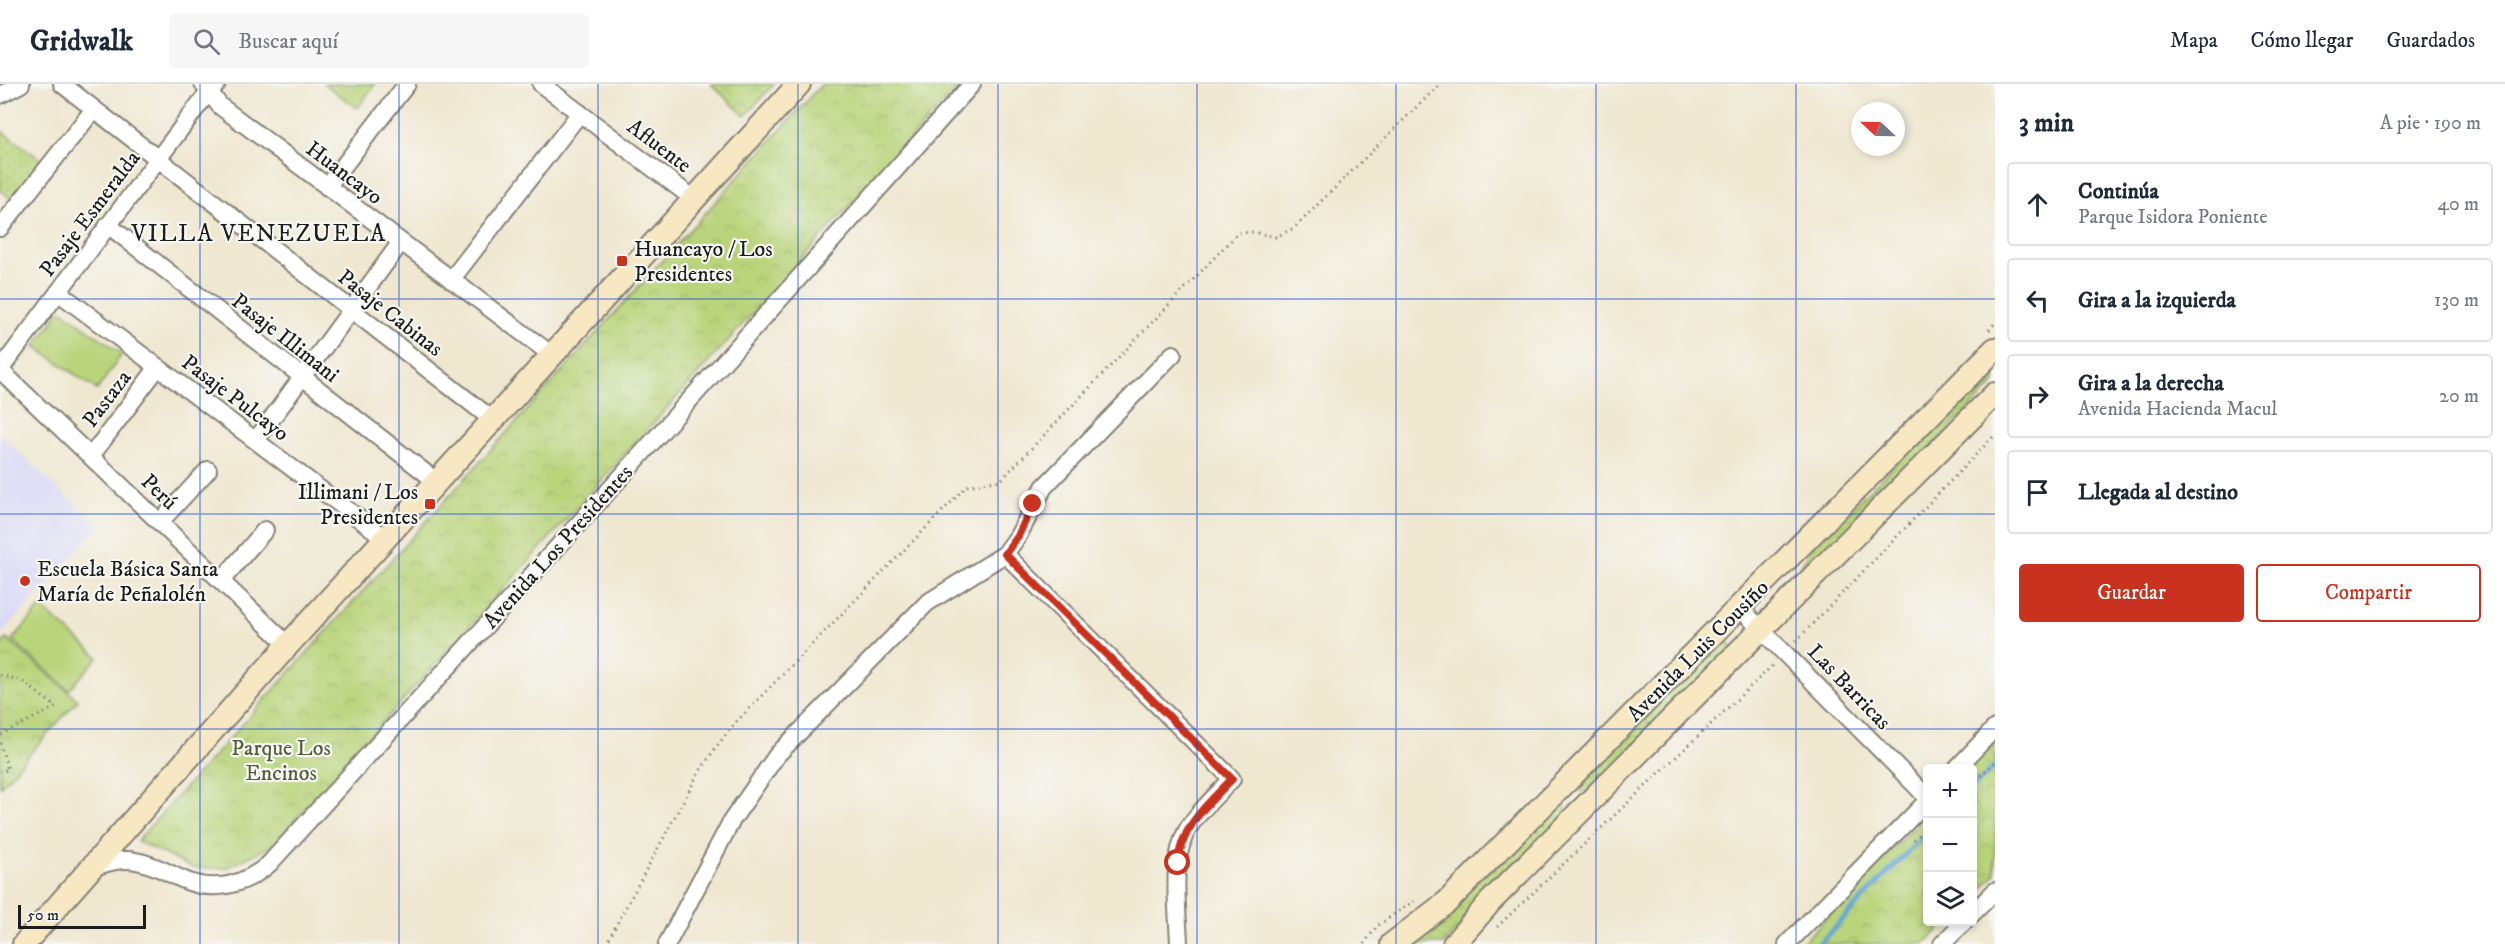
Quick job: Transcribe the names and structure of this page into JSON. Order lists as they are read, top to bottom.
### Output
{
  "streets": {
    "street": [
      "Afluente",
      "Huancayo",
      "Pasaje Esmeralda",
      "Pasaje Cabinas",
      "Pasaje Illimani",
      "Pasaje Pulcayo",
      "Pastaza",
      "Perú",
      "Avenida Los Presidentes",
      "Avenida Luis Cousiño",
      "Las Barricas"
    ]
  },
  "crossings": [
    ["Huancayo", "Pasaje Esmeralda"],
    ["Pasaje Esmeralda", "Pasaje Cabinas"],
    ["Pasaje Esmeralda", "Pasaje Illimani"],
    ["Pasaje Esmeralda", "Pasaje Pulcayo"],
    ["Pasaje Esmeralda", "Perú"],
    ["Pasaje Pulcayo", "Pastaza"],
    ["Pastaza", "Perú"],
    ["Avenida Luis Cousiño", "Las Barricas"]
  ],
  "districts": ["VILLA VENEZUELA"],
  "parks": ["Parque Los Encinos"],
  "places": {
    "transit": ["Huancayo / Los Presidentes", "Illimani / Los Presidentes"],
    "other": ["Escuela Básica Santa María de Peñalolén"]
  },
  "scale_bar": "50 m",
  "north": "left",
  "page": {
    "header": "Gridwalk",
    "search": "Buscar aquí",
    "nav": ["Mapa", "Cómo llegar", "Guardados"],
    "heading": ["3 min", "A pie · 190 m"],
    "list": [
      ["Continúa", "Parque Isidora Poniente", "40 m"],
      ["Gira a la izquierda", "130 m"],
      ["Gira a la derecha", "Avenida Hacienda Macul", "20 m"],
      "Llegada al destino"
    ],
    "buttons": ["Guardar", "Compartir"],
    "map_buttons": ["+", "−"],
    "scale": "50 m"
  }
}
